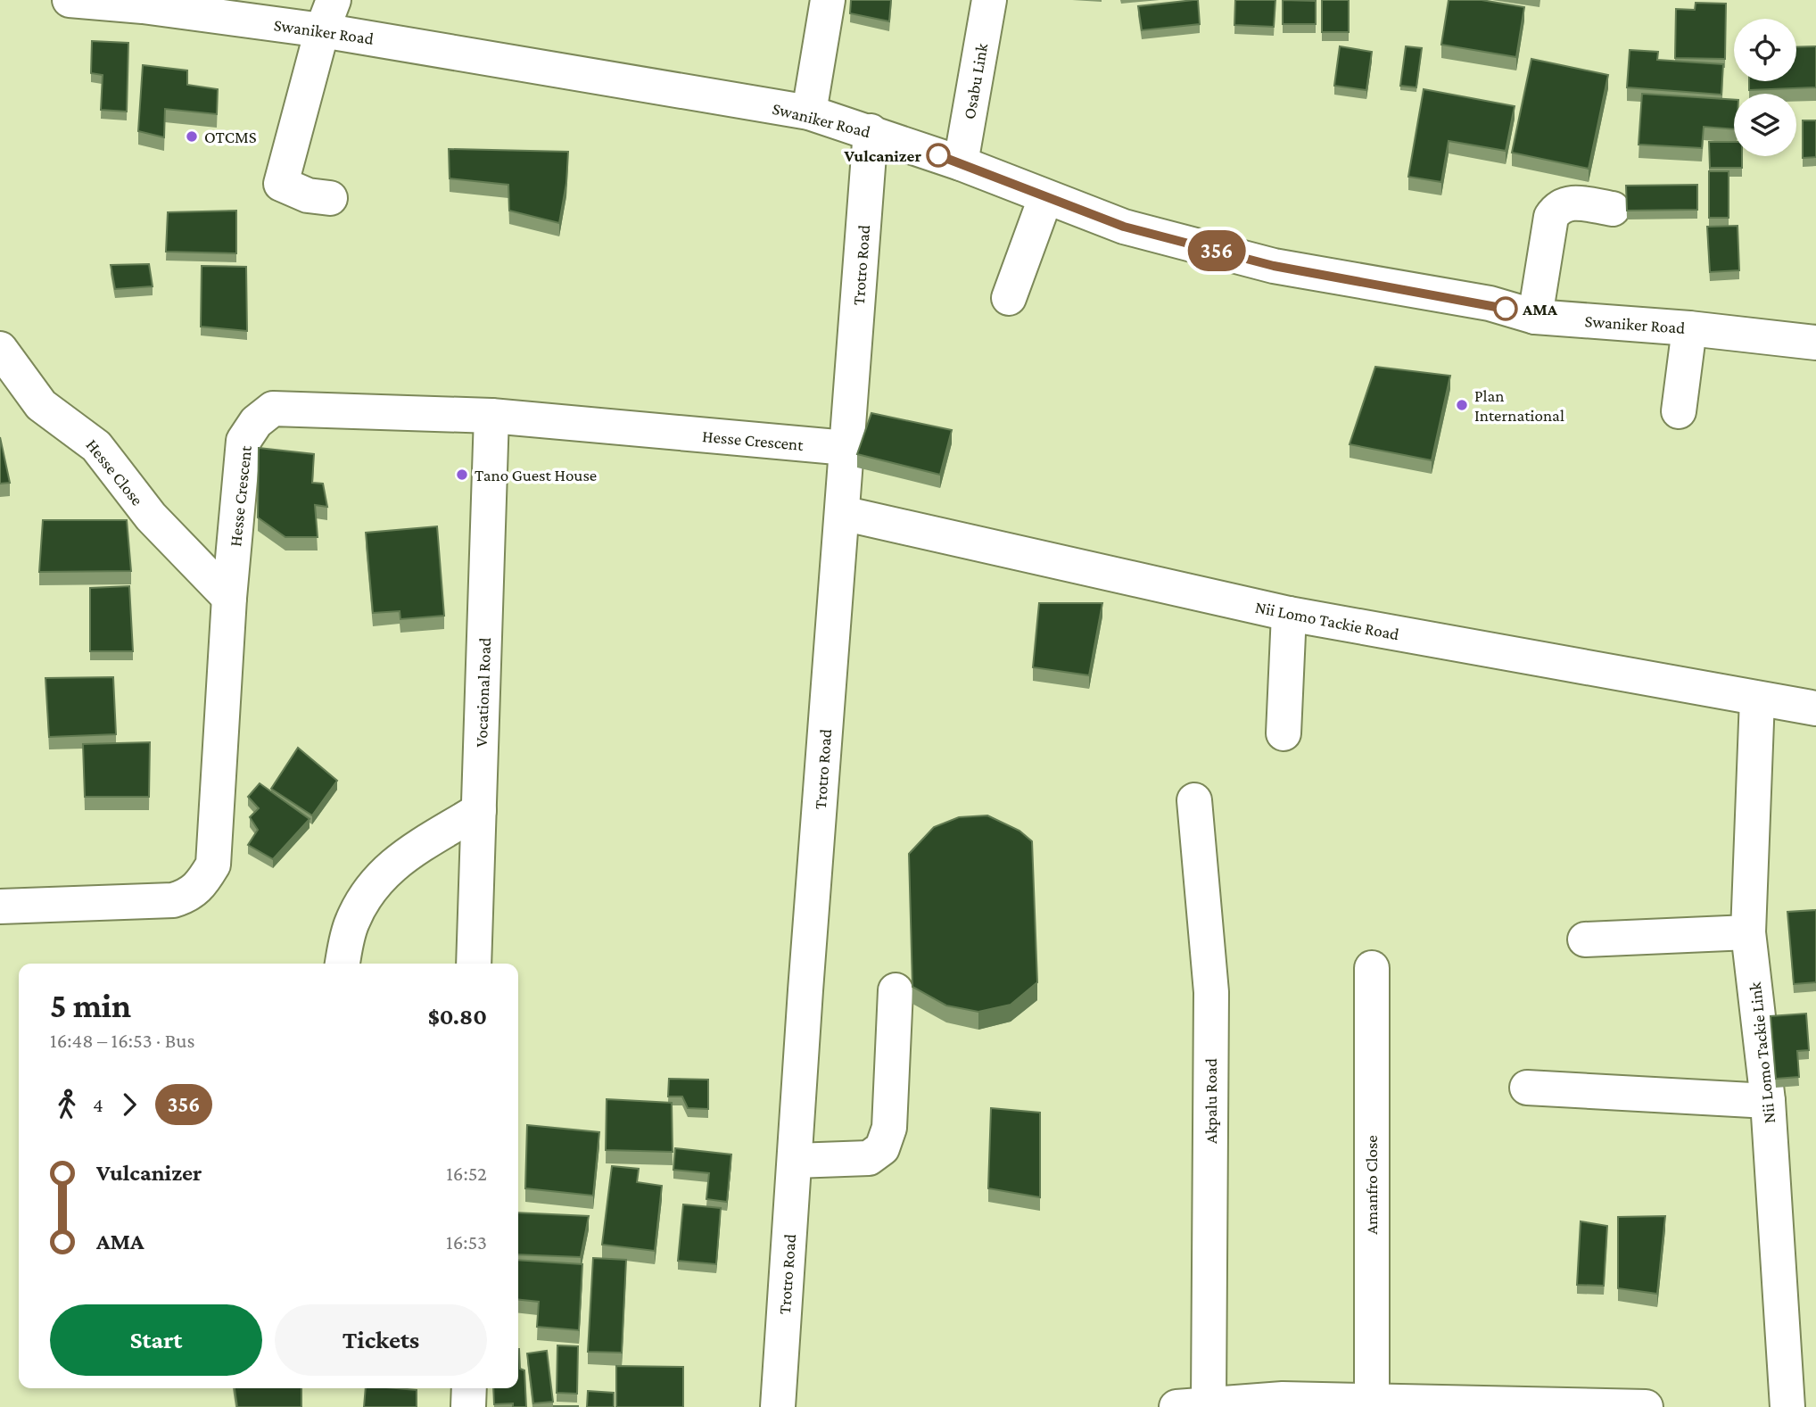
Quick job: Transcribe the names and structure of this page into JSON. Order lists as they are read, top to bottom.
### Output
{
  "streets": {
    "street": [
      "Swaniker Road",
      "Osabu Link",
      "Trotro Road",
      "Hesse Crescent",
      "Hesse Close",
      "Nii Lomo Tackie Road",
      "Vocational Road",
      "Nii Lomo Tackie Link",
      "Akpalu Road",
      "Amanfro Close"
    ]
  },
  "crossings": [
    ["Swaniker Road", "Osabu Link"],
    ["Swaniker Road", "Trotro Road"],
    ["Trotro Road", "Hesse Crescent"],
    ["Trotro Road", "Nii Lomo Tackie Road"],
    ["Hesse Crescent", "Hesse Close"],
    ["Hesse Crescent", "Vocational Road"],
    ["Nii Lomo Tackie Road", "Nii Lomo Tackie Link"]
  ],
  "places": [
    "OTCMS",
    "Vulcanizer",
    "AMA",
    "Plan International",
    "Tano Guest House"
  ],
  "lines": ["bus line 356"],
  "page": {
    "on_map": "356",
    "heading": ["5 min", "16:48 – 16:53 · Bus", "$0.80"],
    "legs": ["4", "356"],
    "list": [
      {
        "name": "Vulcanizer",
        "value": "16:52"
      },
      {
        "name": "AMA",
        "value": "16:53"
      }
    ],
    "buttons": ["Start", "Tickets"]
  }
}
